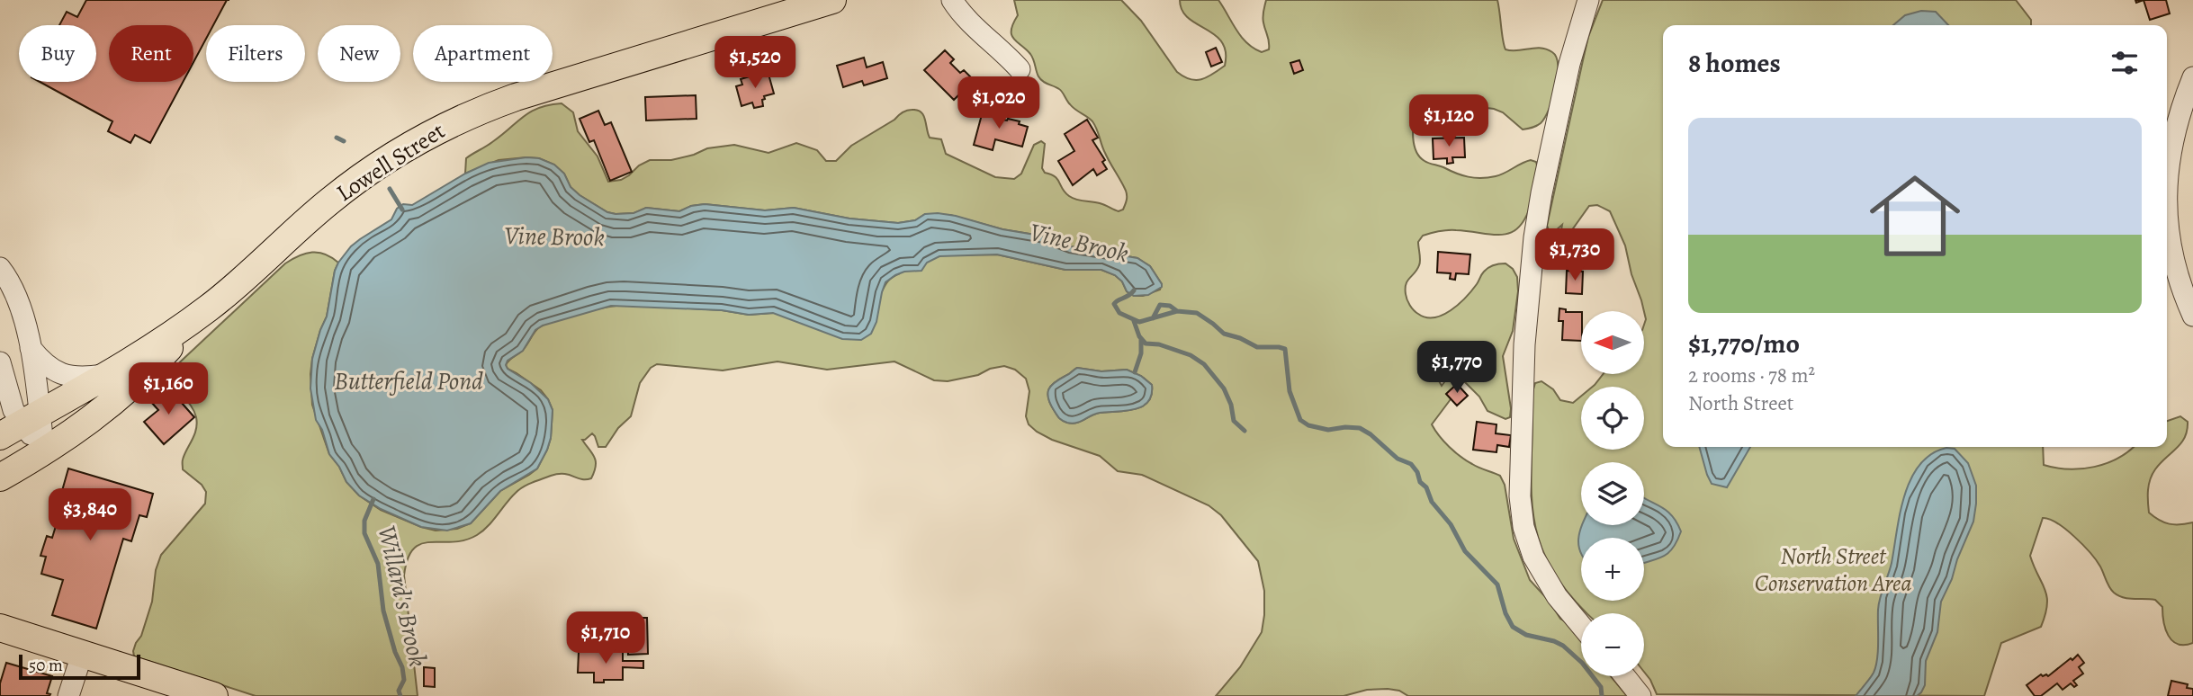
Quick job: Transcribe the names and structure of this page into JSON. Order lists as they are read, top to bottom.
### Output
{
  "streets": {
    "main road": ["Lowell Street"]
  },
  "water": ["Vine Brook", "Butterfield Pond", "Willard's Brook"],
  "parks": ["North Street Conservation Area"],
  "scale_bar": "50 m",
  "north": "left",
  "page": {
    "chip": [
      "Buy",
      "Rent",
      "Filters",
      "New",
      "Apartment"
    ],
    "heading": "8 homes",
    "price": [
      "$1,520",
      "$1,020",
      "$1,120",
      "$1,730",
      "$1,770",
      "$1,160",
      "$3,840",
      "$1,710"
    ],
    "list": [
      {
        "name": "$1,770/mo",
        "note": "2 rooms · 78 m² · North Street"
      }
    ],
    "map_buttons": ["+", "−"],
    "scale": "50 m"
  }
}
